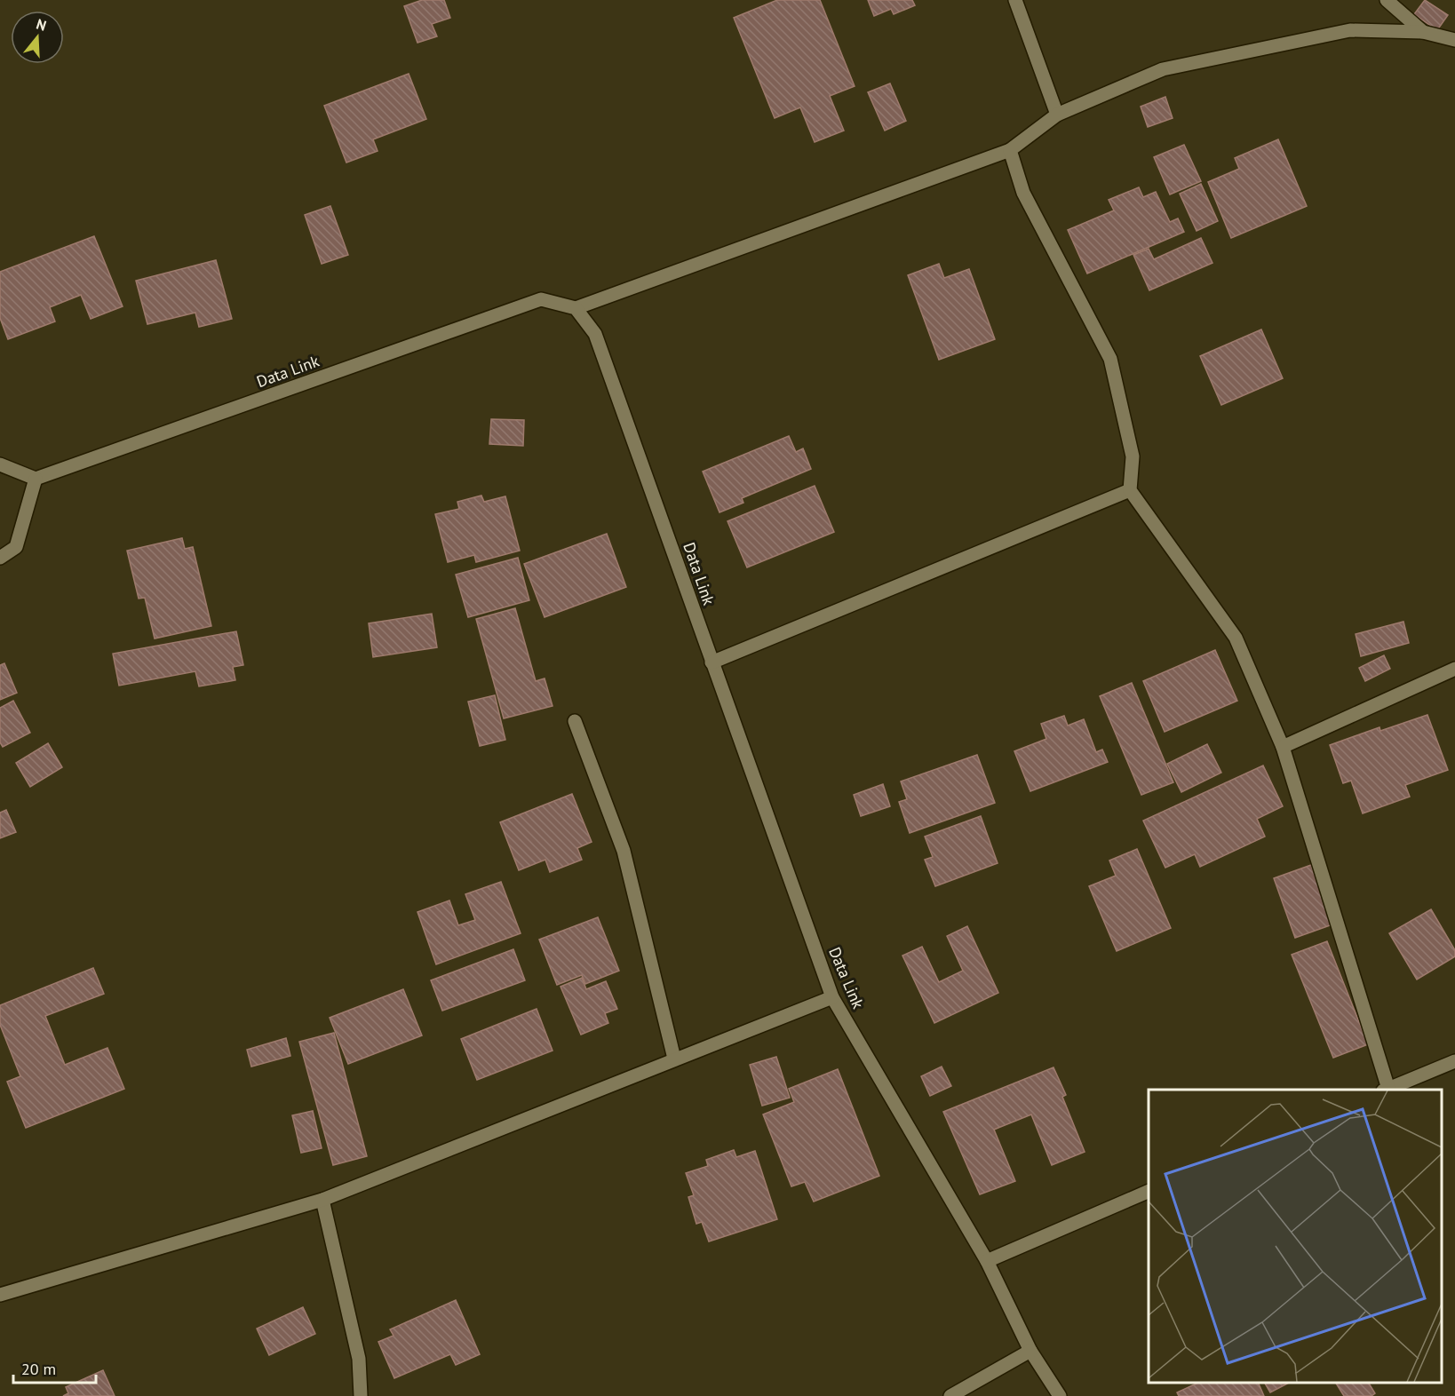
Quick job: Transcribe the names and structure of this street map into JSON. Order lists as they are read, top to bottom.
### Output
{
  "streets": {
    "street": ["Data Link"]
  },
  "scale_bar": "20 m",
  "north": "top"
}
